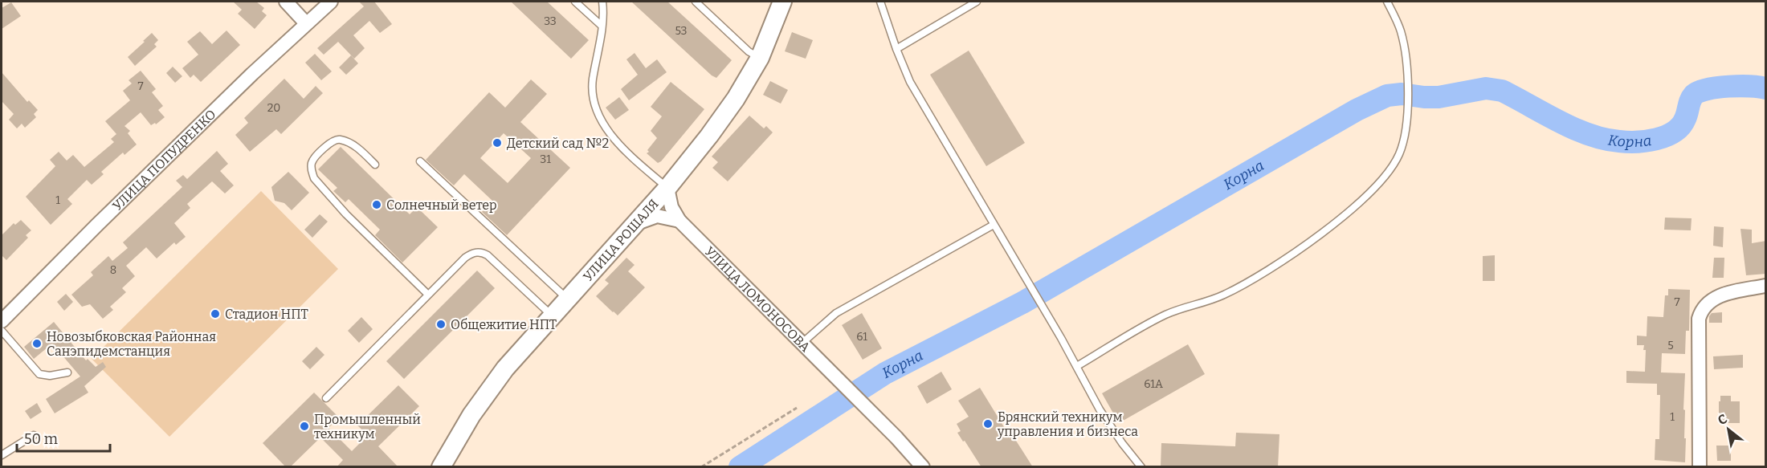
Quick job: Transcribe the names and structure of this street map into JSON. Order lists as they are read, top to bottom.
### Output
{
  "streets": {
    "main road": ["УЛИЦА РОШАЛЯ"],
    "street": ["УЛИЦА ПОПУДРЕНКО", "УЛИЦА ЛОМОНОСОВА"]
  },
  "crossings": [
    ["УЛИЦА РОШАЛЯ", "УЛИЦА ЛОМОНОСОВА"]
  ],
  "water": ["Корна"],
  "places": [
    "Детский сад №2",
    "Солнечный ветер",
    "Стадион НПТ",
    "Общежитие НПТ",
    "Новозыбковская Районная Санэпидемстанция",
    "Брянский техникум управления и бизнеса",
    "Промышленный техникум"
  ],
  "house_numbers": [
    "33",
    "53",
    "7",
    "20",
    "31",
    "1",
    "8",
    "7",
    "61",
    "5",
    "61А",
    "1"
  ],
  "scale_bar": "50 m",
  "north": "top left"
}
